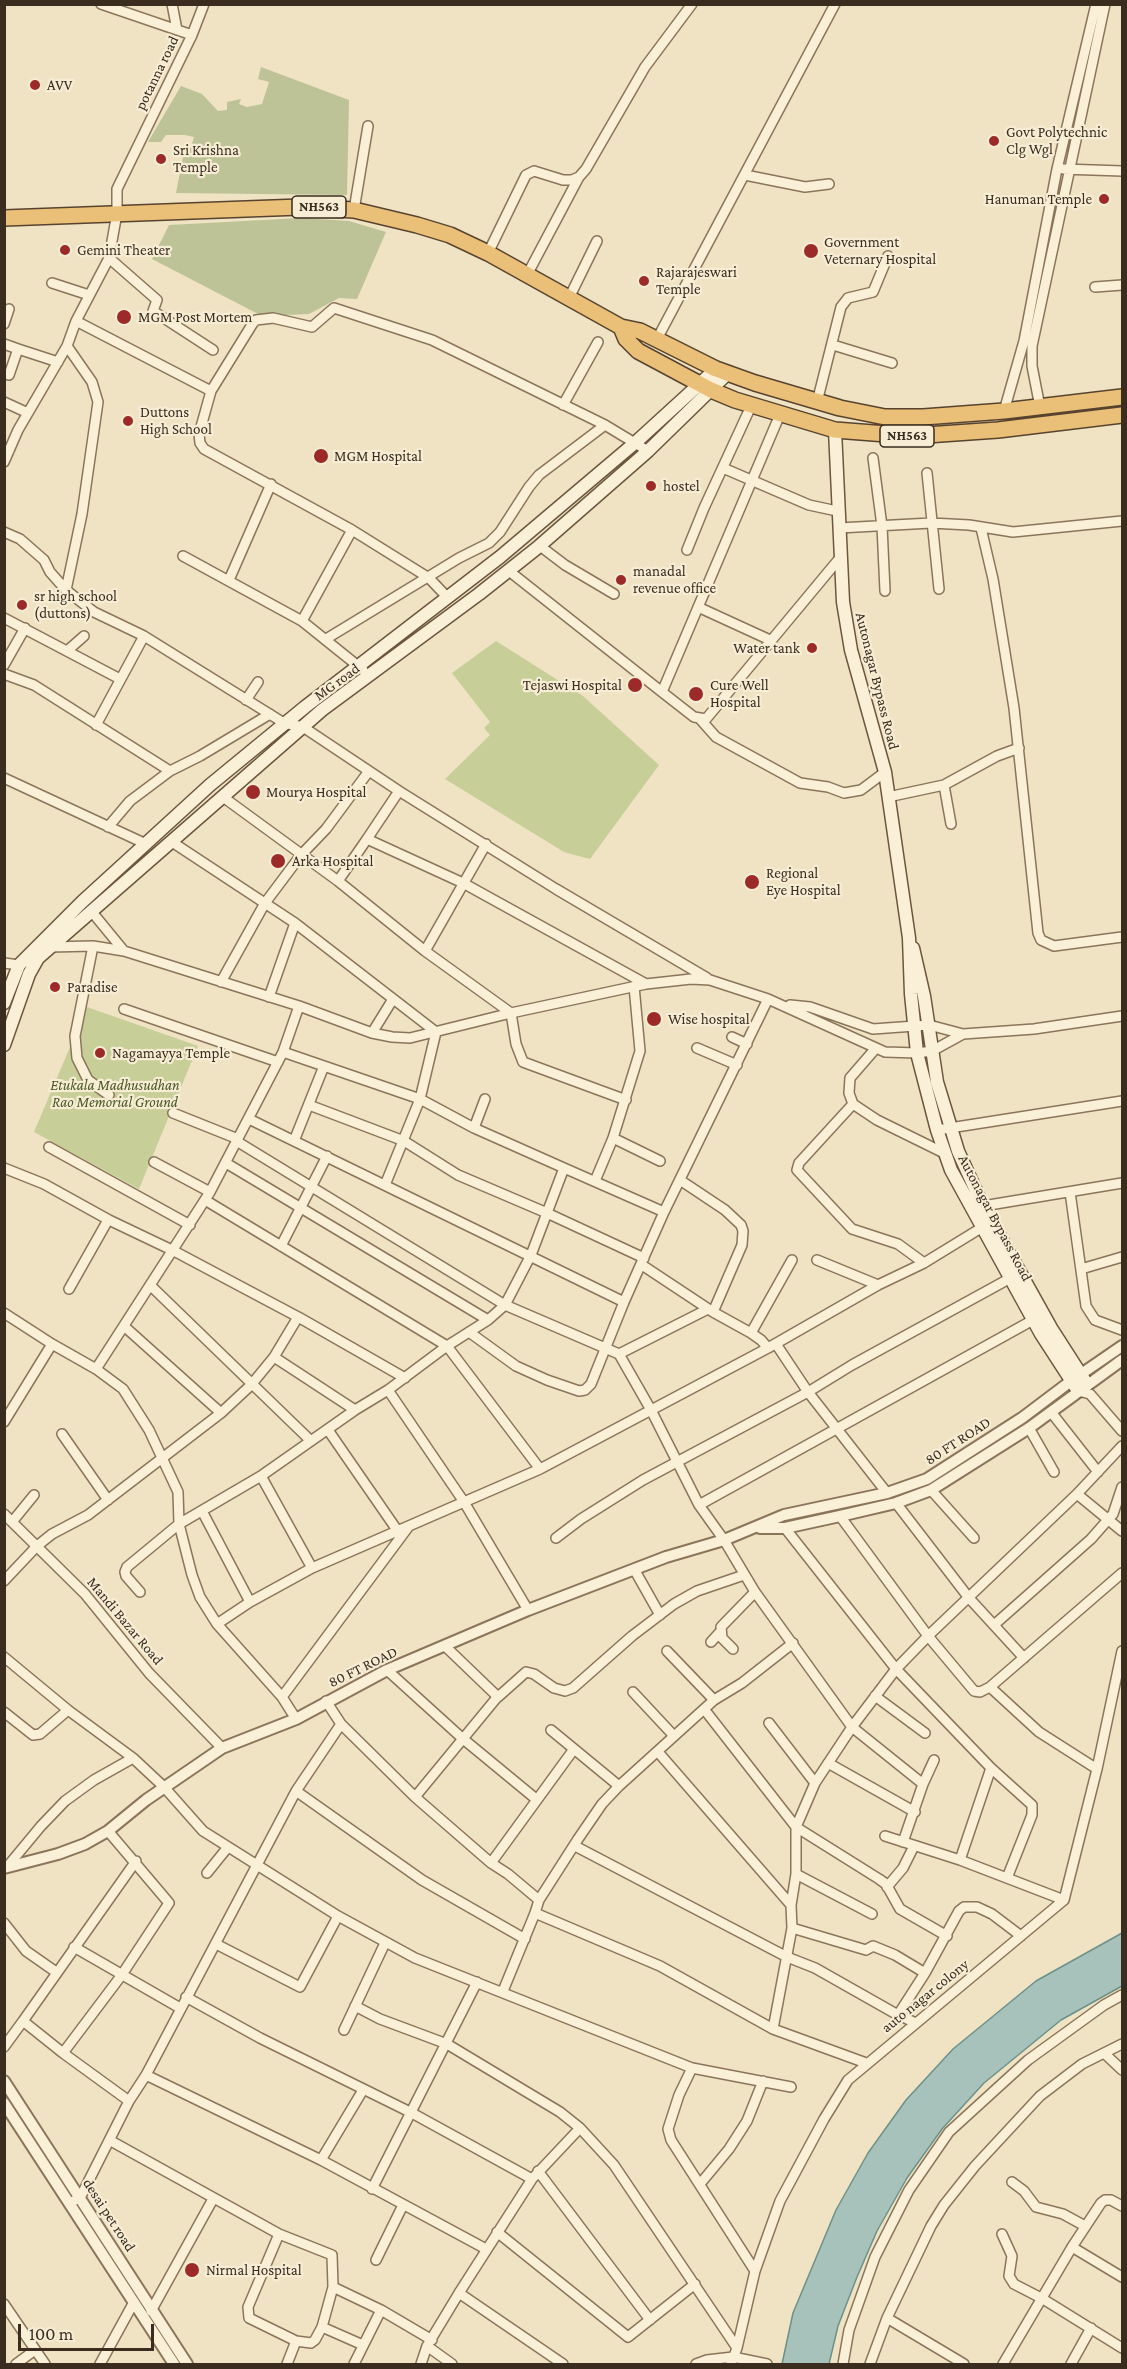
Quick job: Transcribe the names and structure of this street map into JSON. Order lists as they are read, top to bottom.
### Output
{
  "streets": {
    "highway": ["NH563"],
    "main road": ["Autonagar Bypass Road", "MG road"],
    "street": [
      "potanna road",
      "80 FT ROAD",
      "Mandi Bazar Road",
      "auto nagar colony",
      "desai pet road"
    ]
  },
  "crossings": [
    ["potanna road", "NH563"],
    ["NH563", "Autonagar Bypass Road"],
    ["NH563", "MG road"],
    ["Autonagar Bypass Road", "80 FT ROAD"],
    ["80 FT ROAD", "Mandi Bazar Road"]
  ],
  "parks": ["Etukala Madhusudhan Rao Memorial Ground"],
  "places": [
    "AVV",
    "Govt Polytechnic Clg Wgl",
    "Sri Krishna Temple",
    "Hanuman Temple",
    "Gemini Theater",
    "Government Veternary Hospital",
    "Rajarajeswari Temple",
    "MGM Post Mortem",
    "Duttons High School",
    "MGM Hospital",
    "hostel",
    "manadal revenue office",
    "sr high school (duttons)",
    "Water tank",
    "Tejaswi Hospital",
    "Cure Well Hospital",
    "Mourya Hospital",
    "Arka Hospital",
    "Regional Eye Hospital",
    "Paradise",
    "Wise hospital",
    "Nagamayya Temple",
    "Nirmal Hospital"
  ],
  "scale_bar": "100 m"
}
